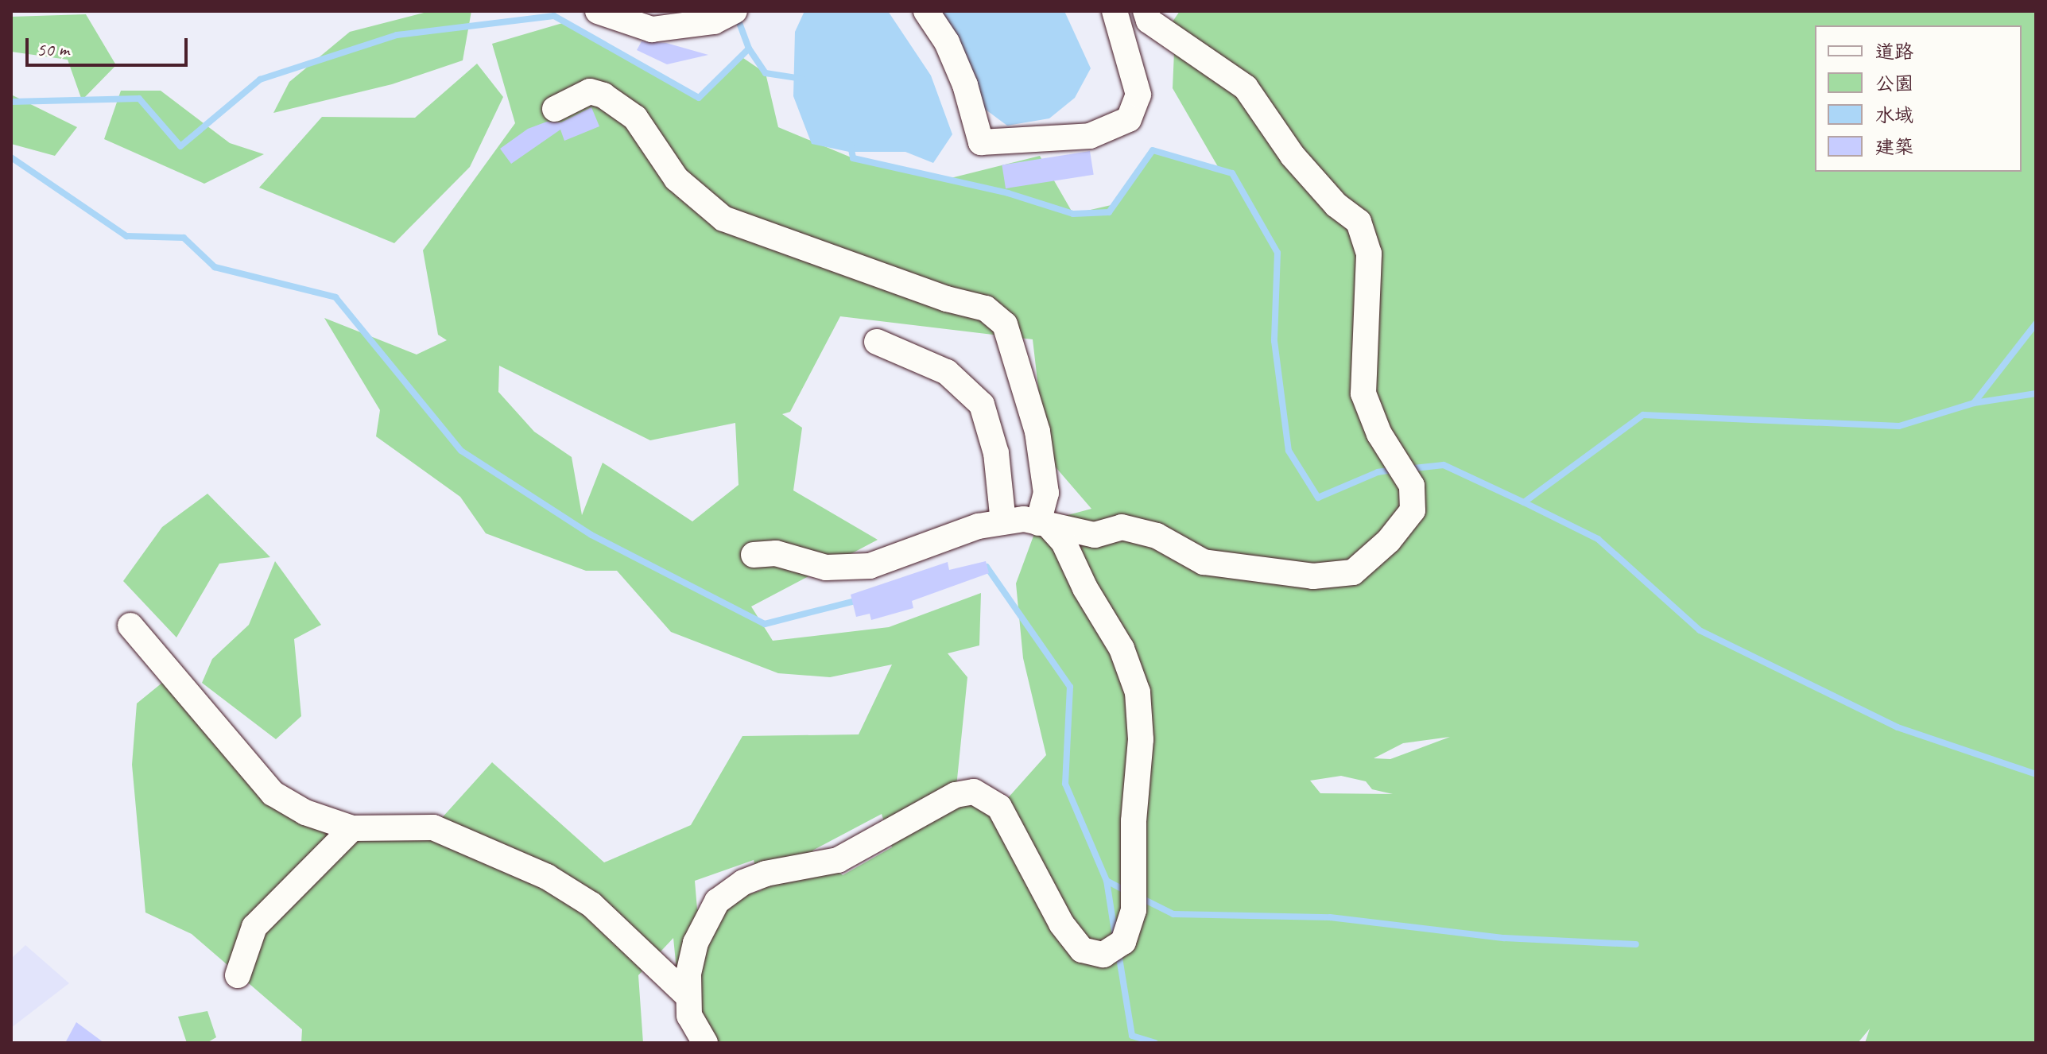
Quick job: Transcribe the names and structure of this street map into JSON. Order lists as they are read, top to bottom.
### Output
{
  "legend": [
    "道路",
    "公園",
    "水域",
    "建築"
  ],
  "scale_bar": "50 m"
}
